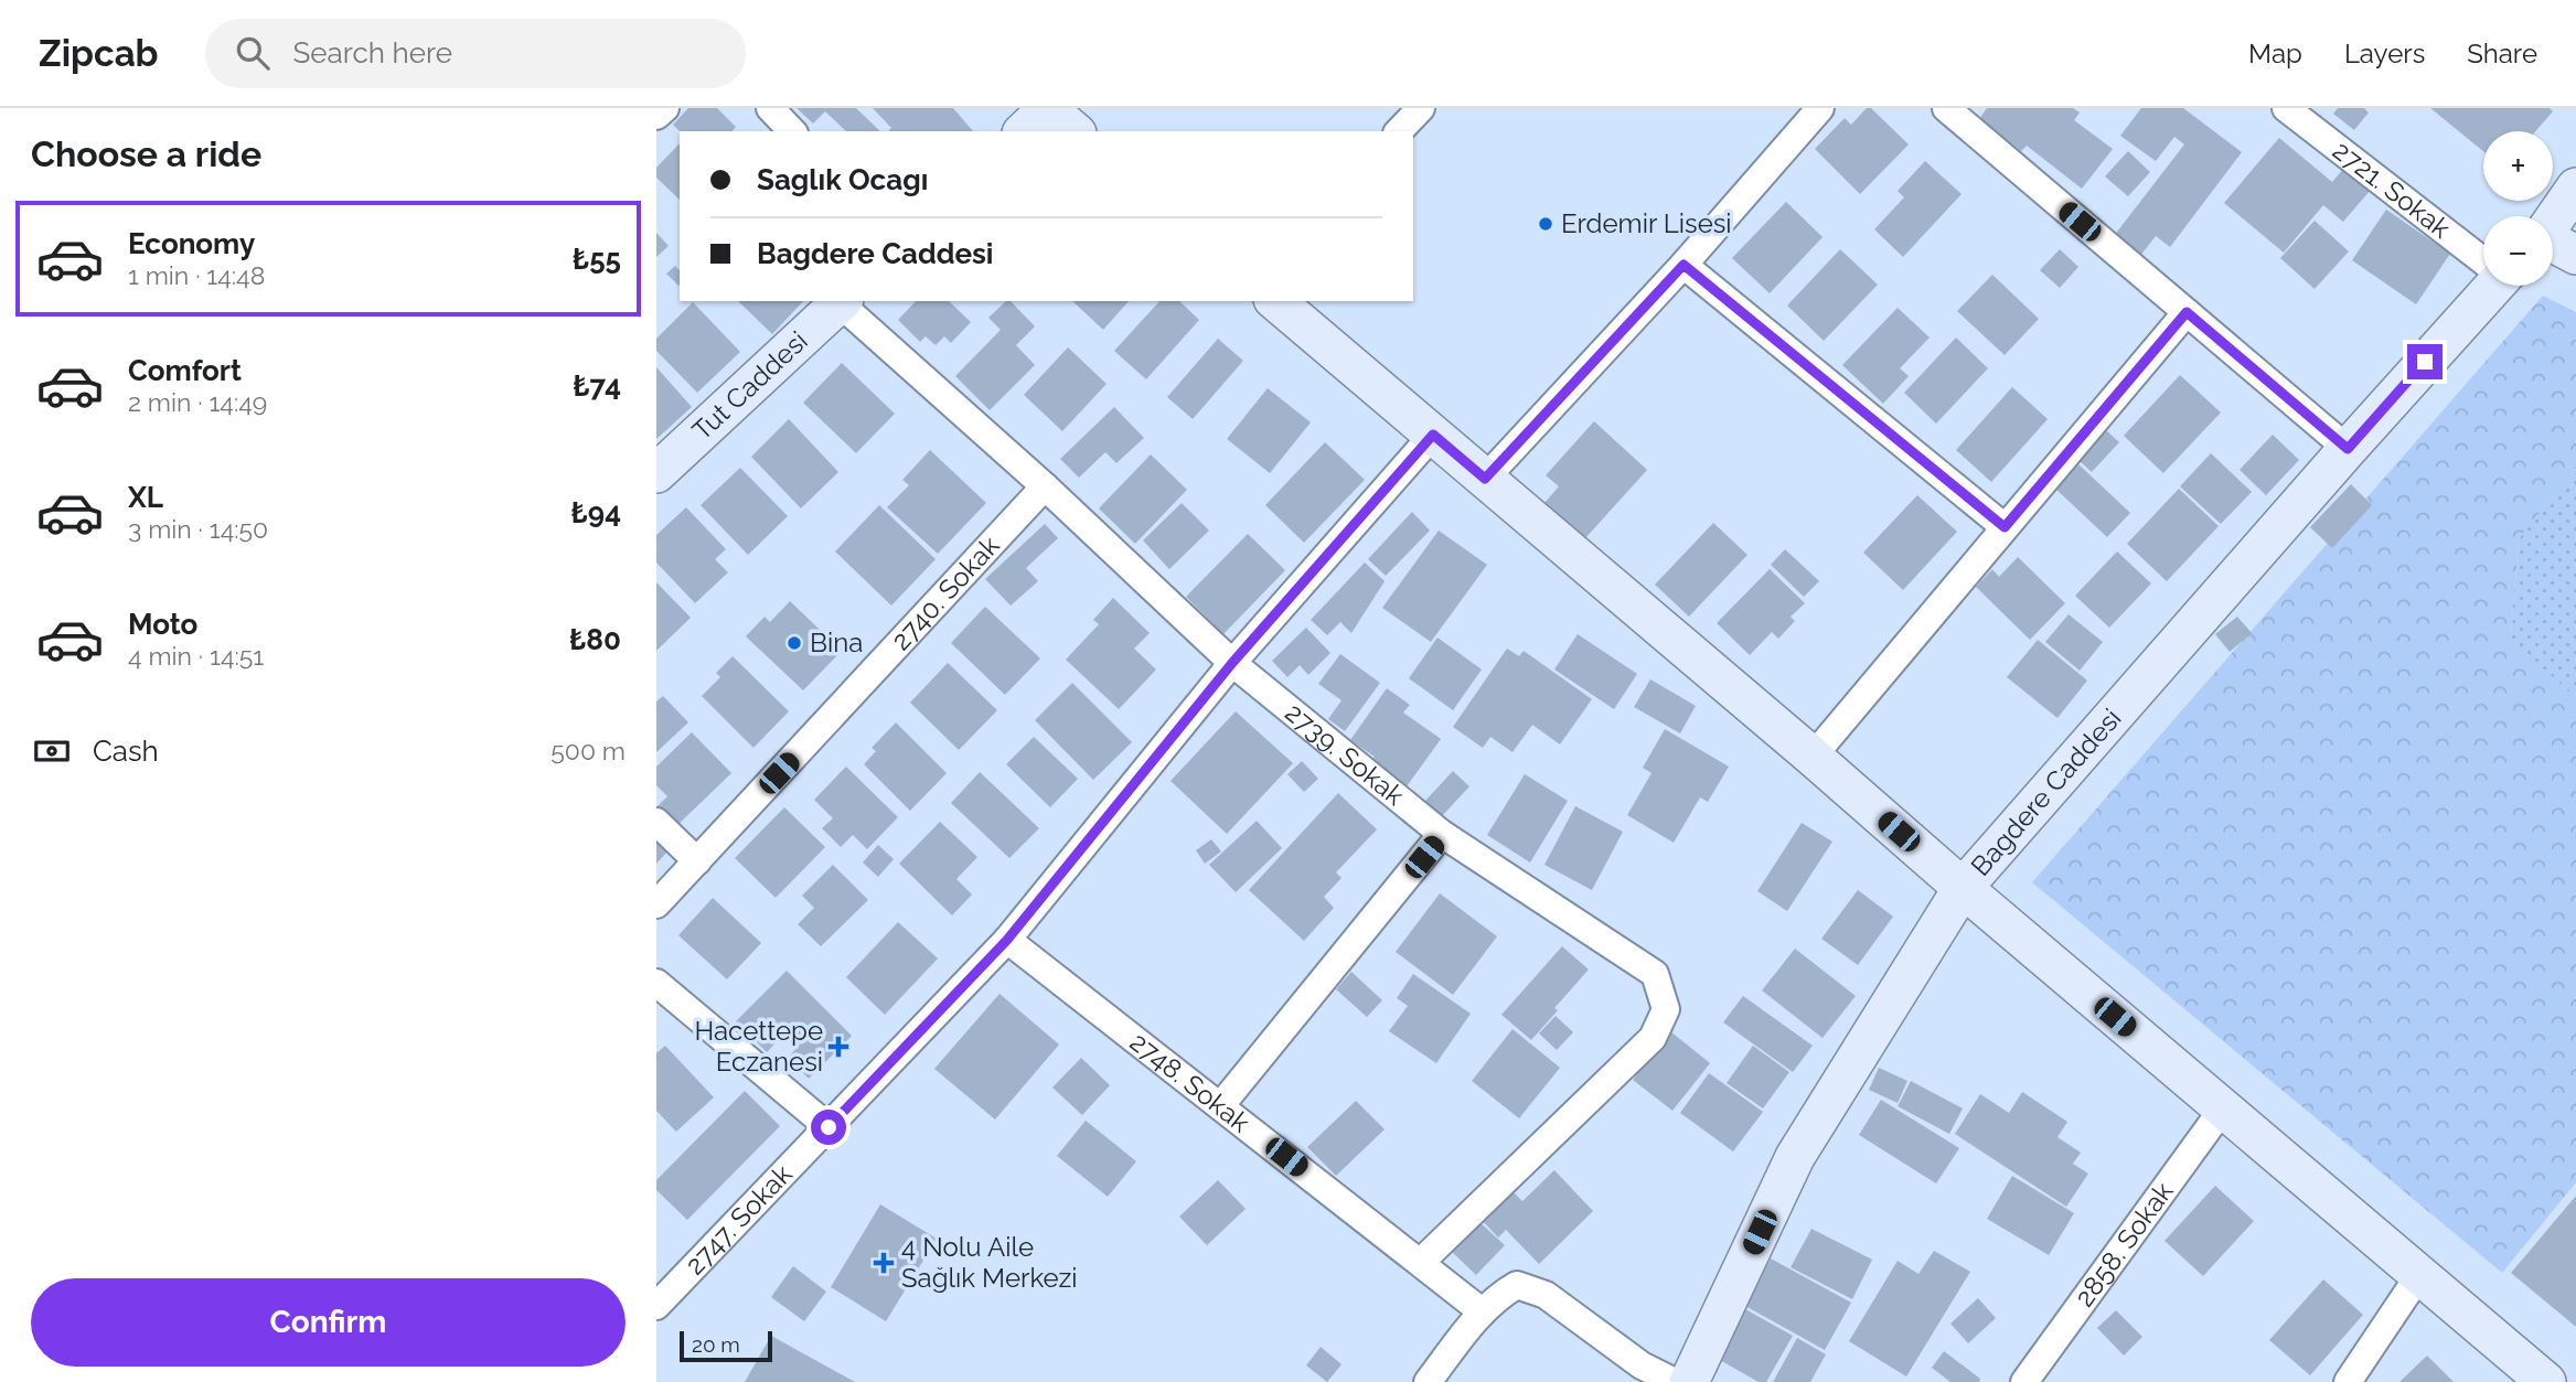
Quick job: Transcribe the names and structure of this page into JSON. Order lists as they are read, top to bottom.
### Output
{
  "streets": {
    "street": [
      "2721. Sokak",
      "Tut Caddesi",
      "2740. Sokak",
      "2739. Sokak",
      "Bagdere Caddesi",
      "2748. Sokak",
      "2747. Sokak",
      "2858. Sokak"
    ]
  },
  "crossings": [
    ["Tut Caddesi", "2739. Sokak"],
    ["2740. Sokak", "2739. Sokak"],
    ["2739. Sokak", "2748. Sokak"],
    ["2739. Sokak", "2747. Sokak"],
    ["2748. Sokak", "2747. Sokak"]
  ],
  "places": {
    "other": ["Erdemir Lisesi", "Bina"],
    "health": ["Hacettepe Eczanesi", "4 Nolu Aile Sağlık Merkezi"]
  },
  "scale_bar": "20 m",
  "page": {
    "header": "Zipcab",
    "search": "Search here",
    "nav": ["Map", "Layers", "Share"],
    "heading": "Choose a ride",
    "map_buttons": ["+", "−"],
    "banner": ["Saglık Ocagı", "Bagdere Caddesi"],
    "list": [
      {
        "name": "Economy",
        "note": "1 min · 14:48",
        "value": "₺55"
      },
      {
        "name": "Comfort",
        "note": "2 min · 14:49",
        "value": "₺74"
      },
      {
        "name": "XL",
        "note": "3 min · 14:50",
        "value": "₺94"
      },
      {
        "name": "Moto",
        "note": "4 min · 14:51",
        "value": "₺80"
      }
    ],
    "pay": ["Cash", "500 m"],
    "buttons": "Confirm",
    "scale": "20 m"
  }
}
